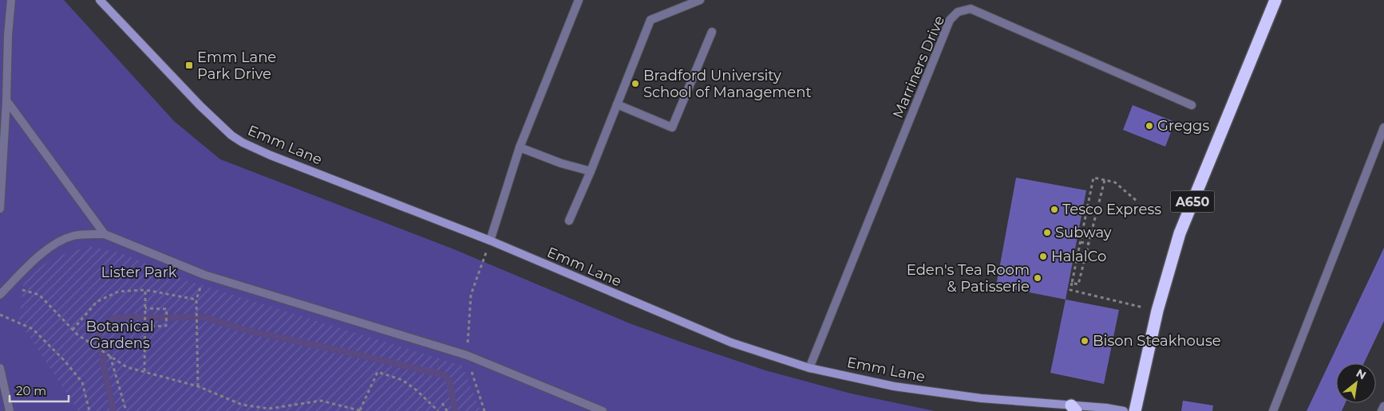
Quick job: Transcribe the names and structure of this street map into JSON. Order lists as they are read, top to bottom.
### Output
{
  "streets": {
    "highway": ["A650"],
    "street": ["Marriners Drive", "Emm Lane"]
  },
  "crossings": [
    ["Marriners Drive", "Emm Lane"]
  ],
  "parks": ["Lister Park", "Botanical Gardens"],
  "places": {
    "transit": ["Emm Lane Park Drive"],
    "other": [
      "Bradford University School of Management",
      "Greggs",
      "Tesco Express",
      "Subway",
      "HalalCo",
      "Eden's Tea Room & Patisserie",
      "Bison Steakhouse"
    ]
  },
  "scale_bar": "20 m",
  "north": "top right"
}
